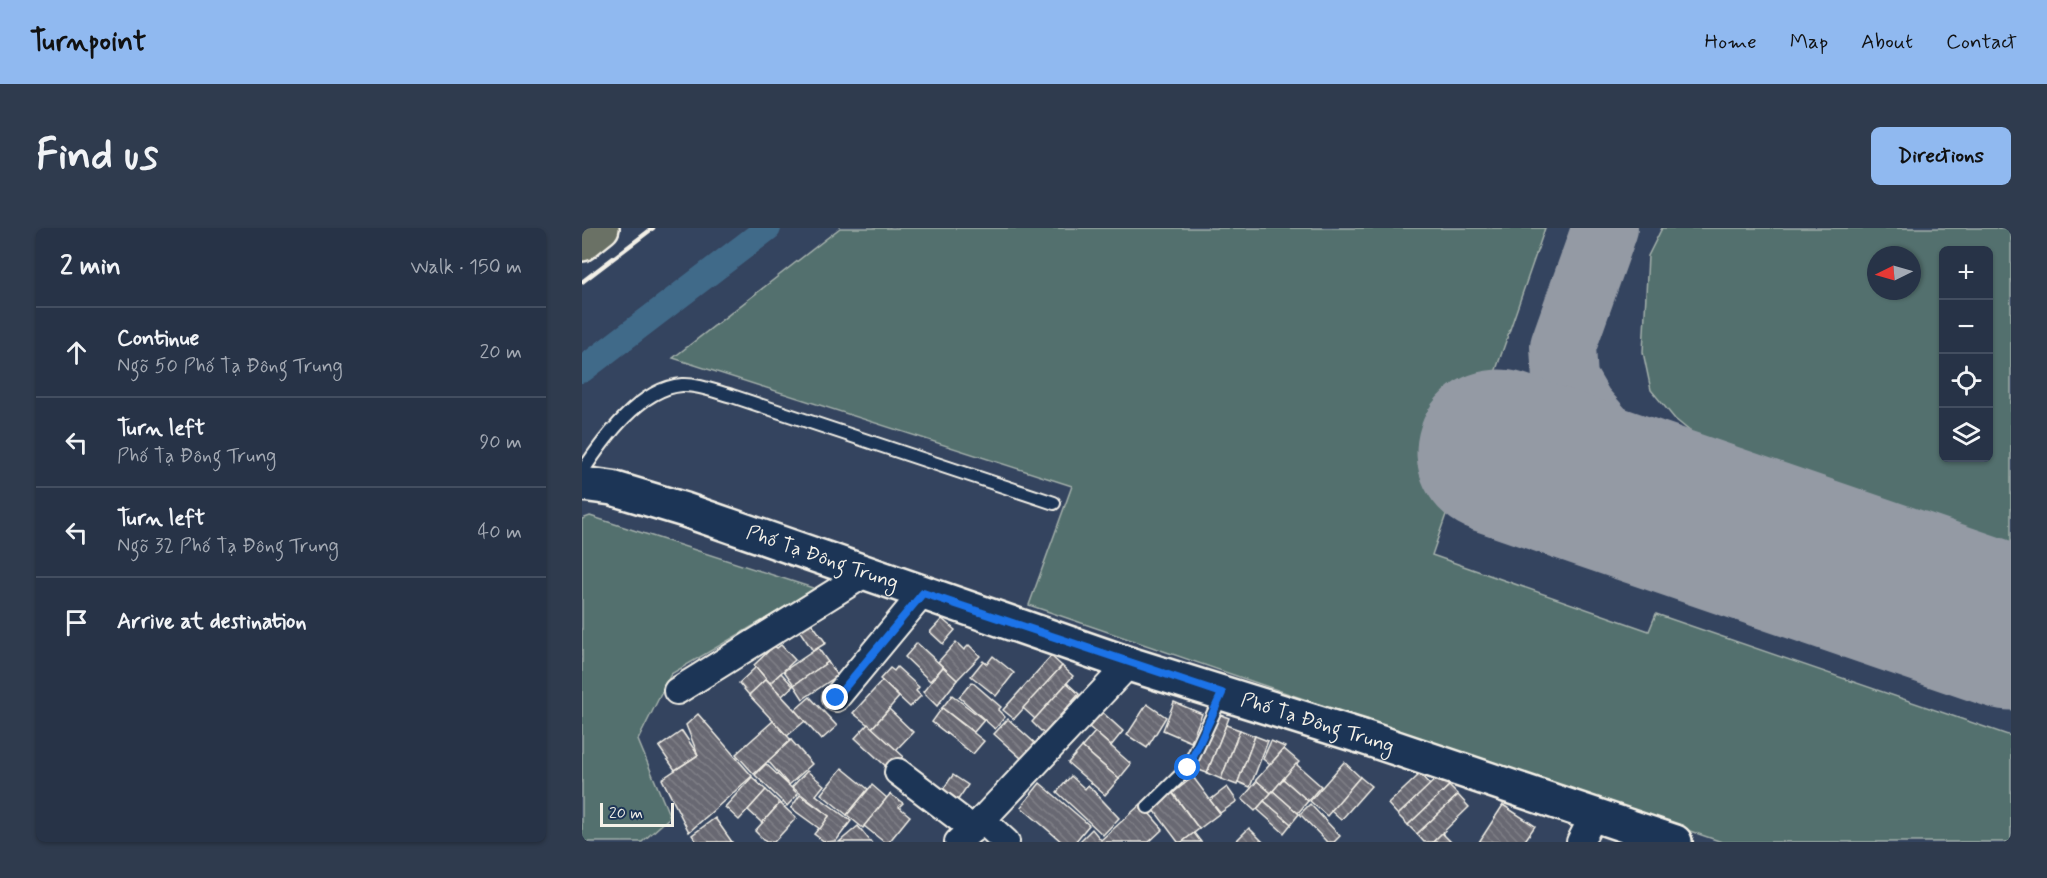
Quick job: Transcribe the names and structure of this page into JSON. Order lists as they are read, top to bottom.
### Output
{
  "streets": {
    "street": ["Phố Tạ Đông Trung"]
  },
  "scale_bar": "20 m",
  "north": "left",
  "page": {
    "header": "Turnpoint",
    "nav": [
      "Home",
      "Map",
      "About",
      "Contact"
    ],
    "buttons": "Directions",
    "title": "Find us",
    "heading": ["2 min", "Walk · 150 m"],
    "map_buttons": ["+", "−"],
    "list": [
      ["Continue", "Ngõ 50 Phố Tạ Đông Trung", "20 m"],
      ["Turn left", "Phố Tạ Đông Trung", "90 m"],
      ["Turn left", "Ngõ 32 Phố Tạ Đông Trung", "40 m"],
      "Arrive at destination"
    ],
    "scale": "20 m"
  }
}
